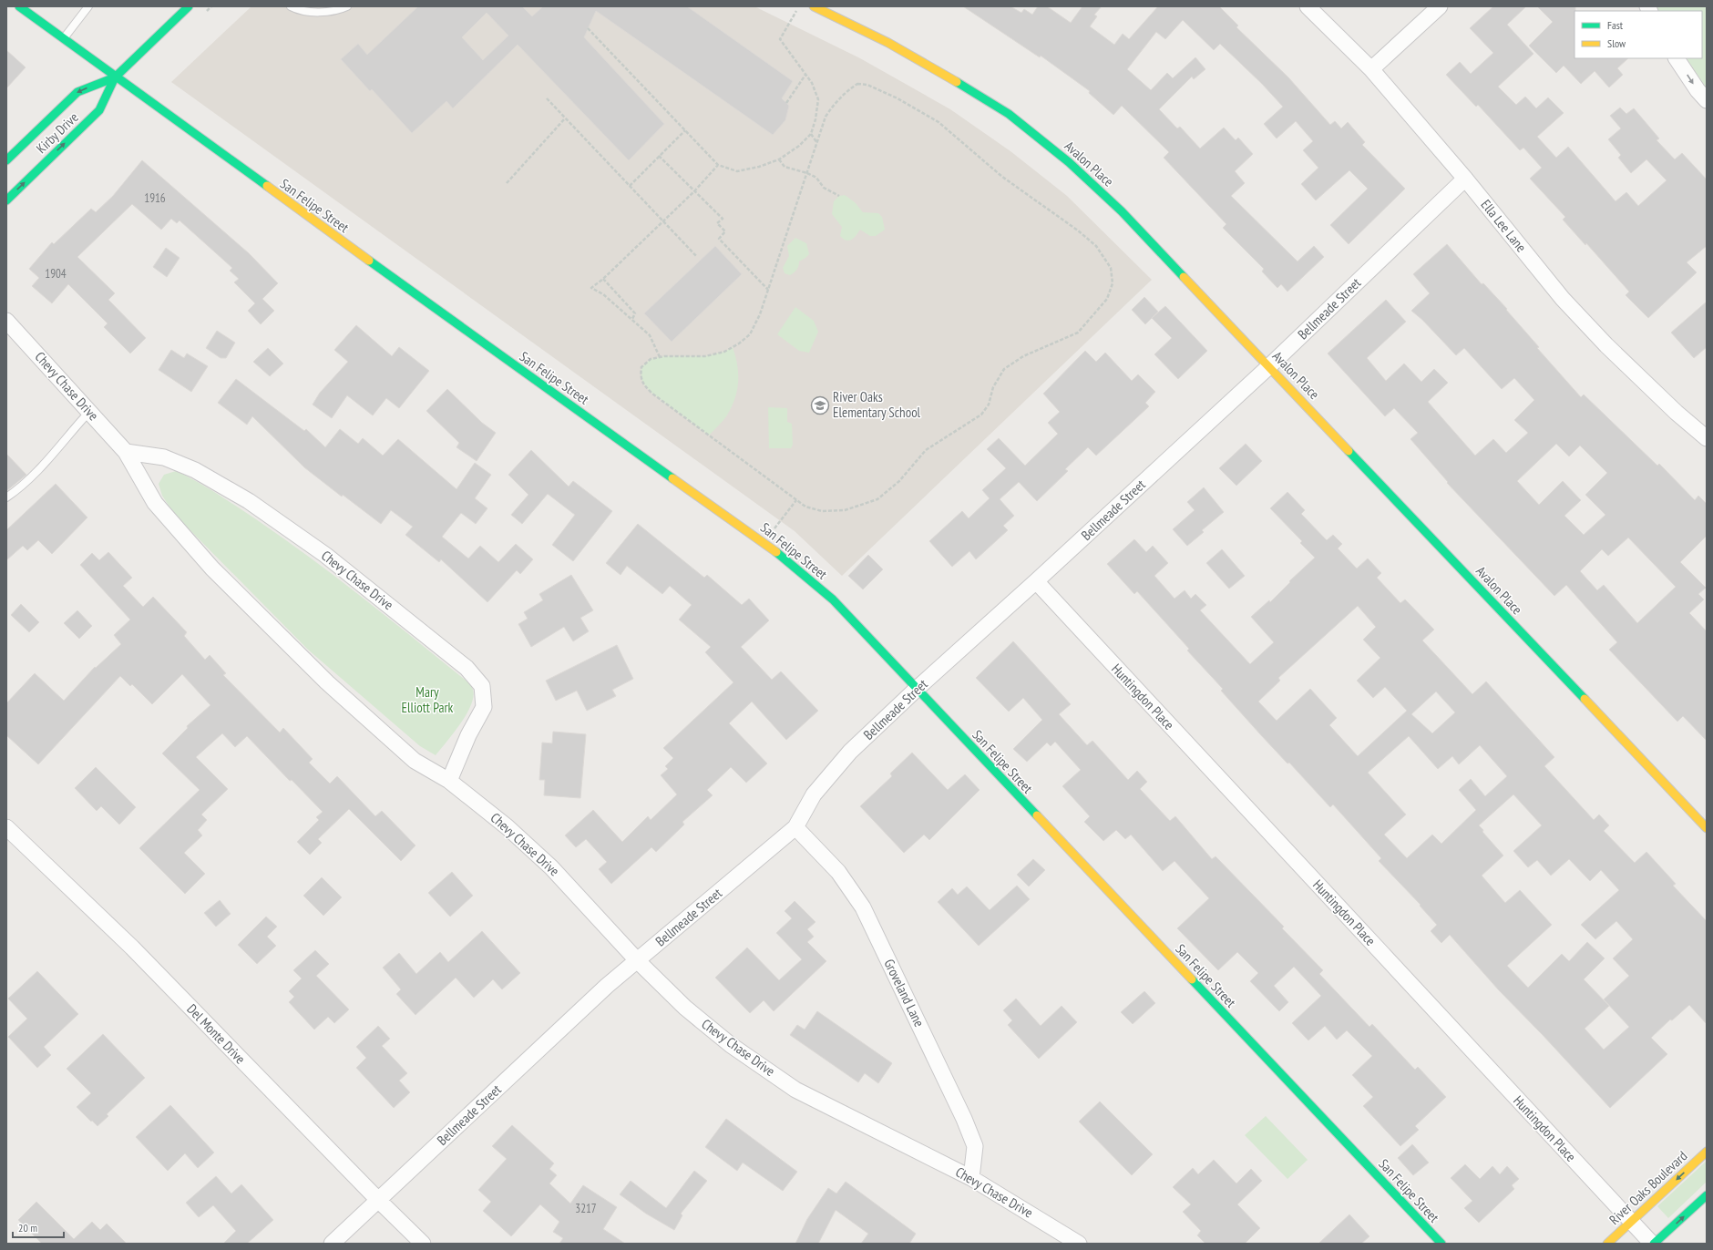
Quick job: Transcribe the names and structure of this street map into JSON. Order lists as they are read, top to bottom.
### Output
{
  "streets": {
    "main road": [
      "Kirby Drive",
      "Avalon Place",
      "San Felipe Street",
      "River Oaks Boulevard"
    ],
    "street": [
      "Ella Lee Lane",
      "Bellmeade Street",
      "Chevy Chase Drive",
      "Huntingdon Place",
      "Groveland Lane",
      "Del Monte Drive"
    ]
  },
  "crossings": [
    ["Kirby Drive", "San Felipe Street"],
    ["Avalon Place", "Bellmeade Street"],
    ["San Felipe Street", "Bellmeade Street"],
    ["Ella Lee Lane", "Bellmeade Street"],
    ["Bellmeade Street", "Chevy Chase Drive"],
    ["Bellmeade Street", "Huntingdon Place"],
    ["Bellmeade Street", "Groveland Lane"],
    ["Bellmeade Street", "Del Monte Drive"],
    ["Chevy Chase Drive", "Groveland Lane"],
    ["Huntingdon Place", "River Oaks Boulevard"]
  ],
  "parks": ["Mary Elliott Park"],
  "places": {
    "school or university": ["River Oaks Elementary School"]
  },
  "house_numbers": ["1916", "1904", "3217"],
  "legend": ["Fast", "Slow"],
  "scale_bar": "20 m"
}
